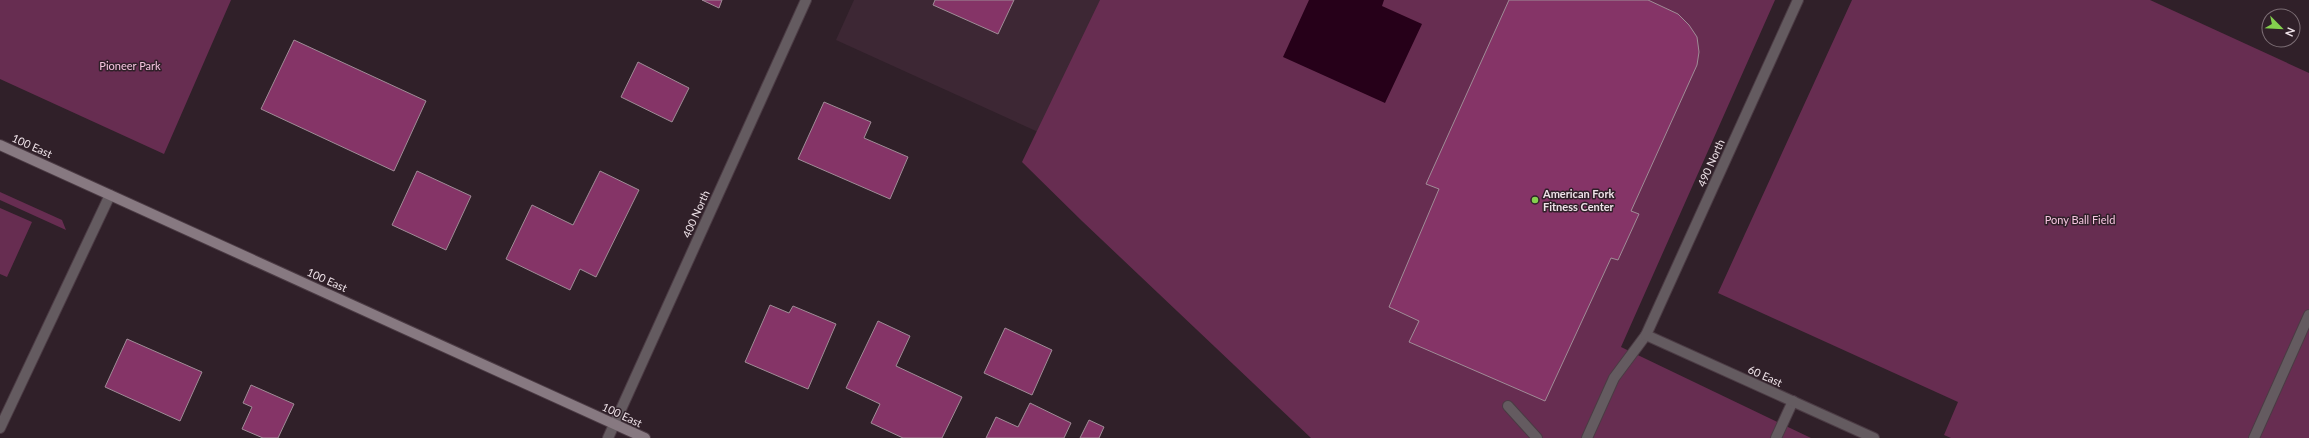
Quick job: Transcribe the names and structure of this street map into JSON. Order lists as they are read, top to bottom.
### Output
{
  "streets": {
    "main road": ["100 East"],
    "street": ["490 North", "400 North", "60 East"]
  },
  "crossings": [
    ["100 East", "400 North"],
    ["490 North", "60 East"]
  ],
  "parks": ["Pioneer Park", "Pony Ball Field"],
  "places": ["American Fork Fitness Center"],
  "north": "bottom right"
}
